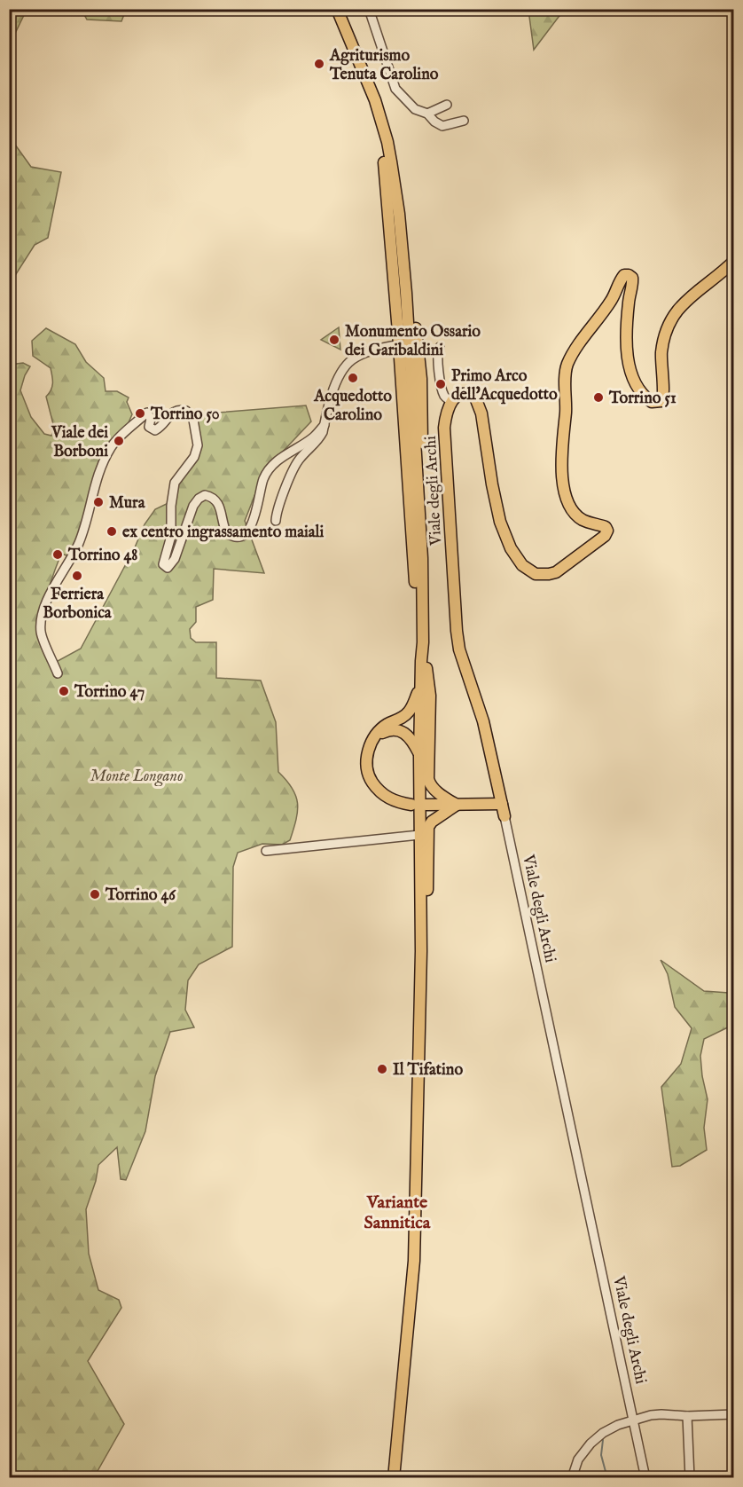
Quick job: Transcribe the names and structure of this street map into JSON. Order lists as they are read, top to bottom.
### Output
{
  "streets": {
    "main road": ["Viale degli Archi"]
  },
  "districts": ["Variante Sannitica"],
  "parks": ["Monte Longano"],
  "places": [
    "Agriturismo Tenuta Carolino",
    "Monumento Ossario dei Garibaldini",
    "Acquedotto Carolino",
    "Primo Arco dell'Acquedotto",
    "Torrino 51",
    "Torrino 50",
    "Viale dei Borboni",
    "Mura",
    "ex centro ingrassamento maiali",
    "Torrino 48",
    "Ferriera Borbonica",
    "Torrino 47",
    "Torrino 46",
    "Il Tifatino"
  ]
}
